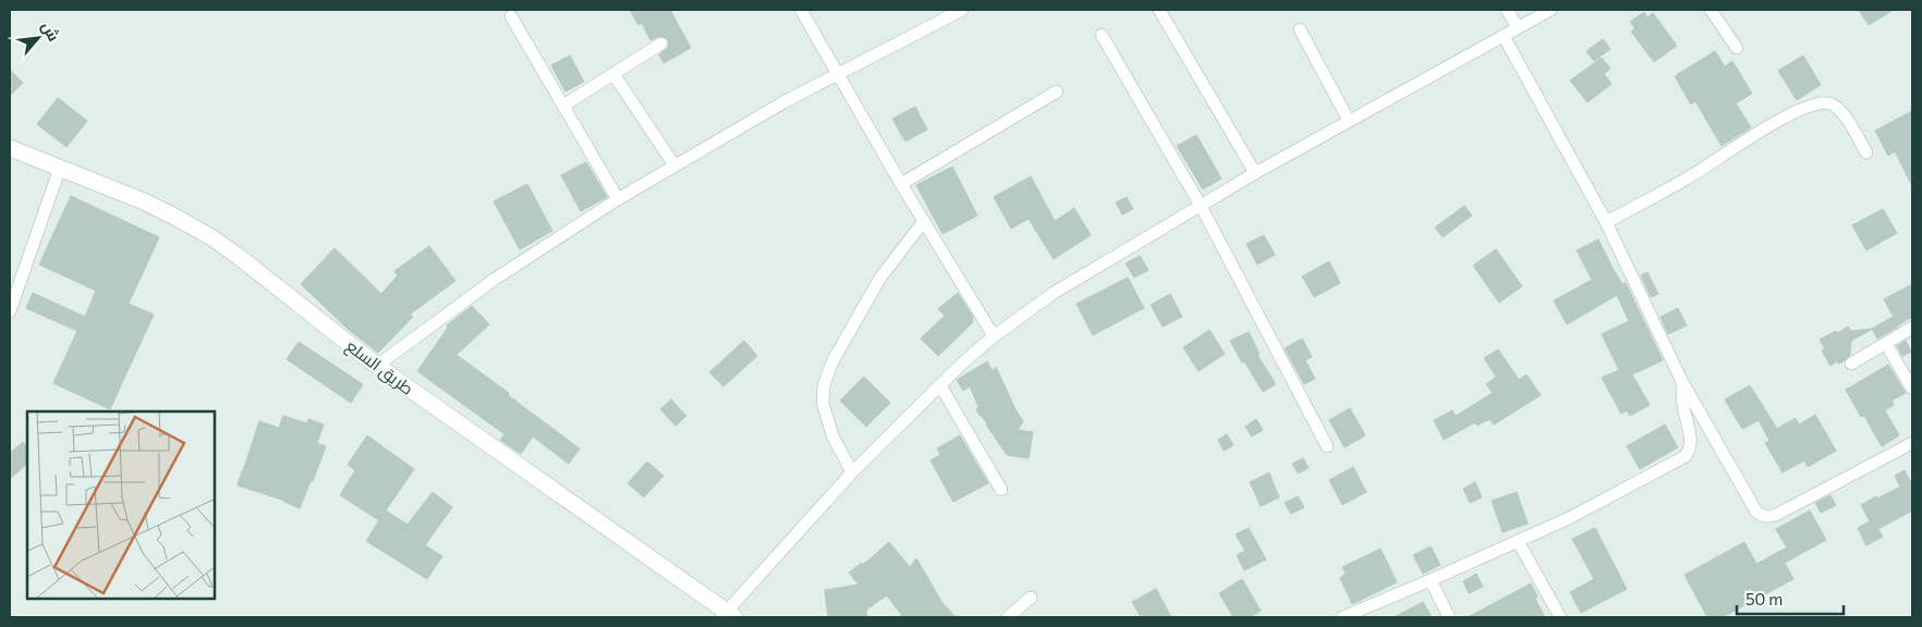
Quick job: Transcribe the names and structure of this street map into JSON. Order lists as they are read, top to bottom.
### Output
{
  "streets": {
    "street": ["طريق السلع"]
  },
  "scale_bar": "50 m",
  "north": "top right"
}
